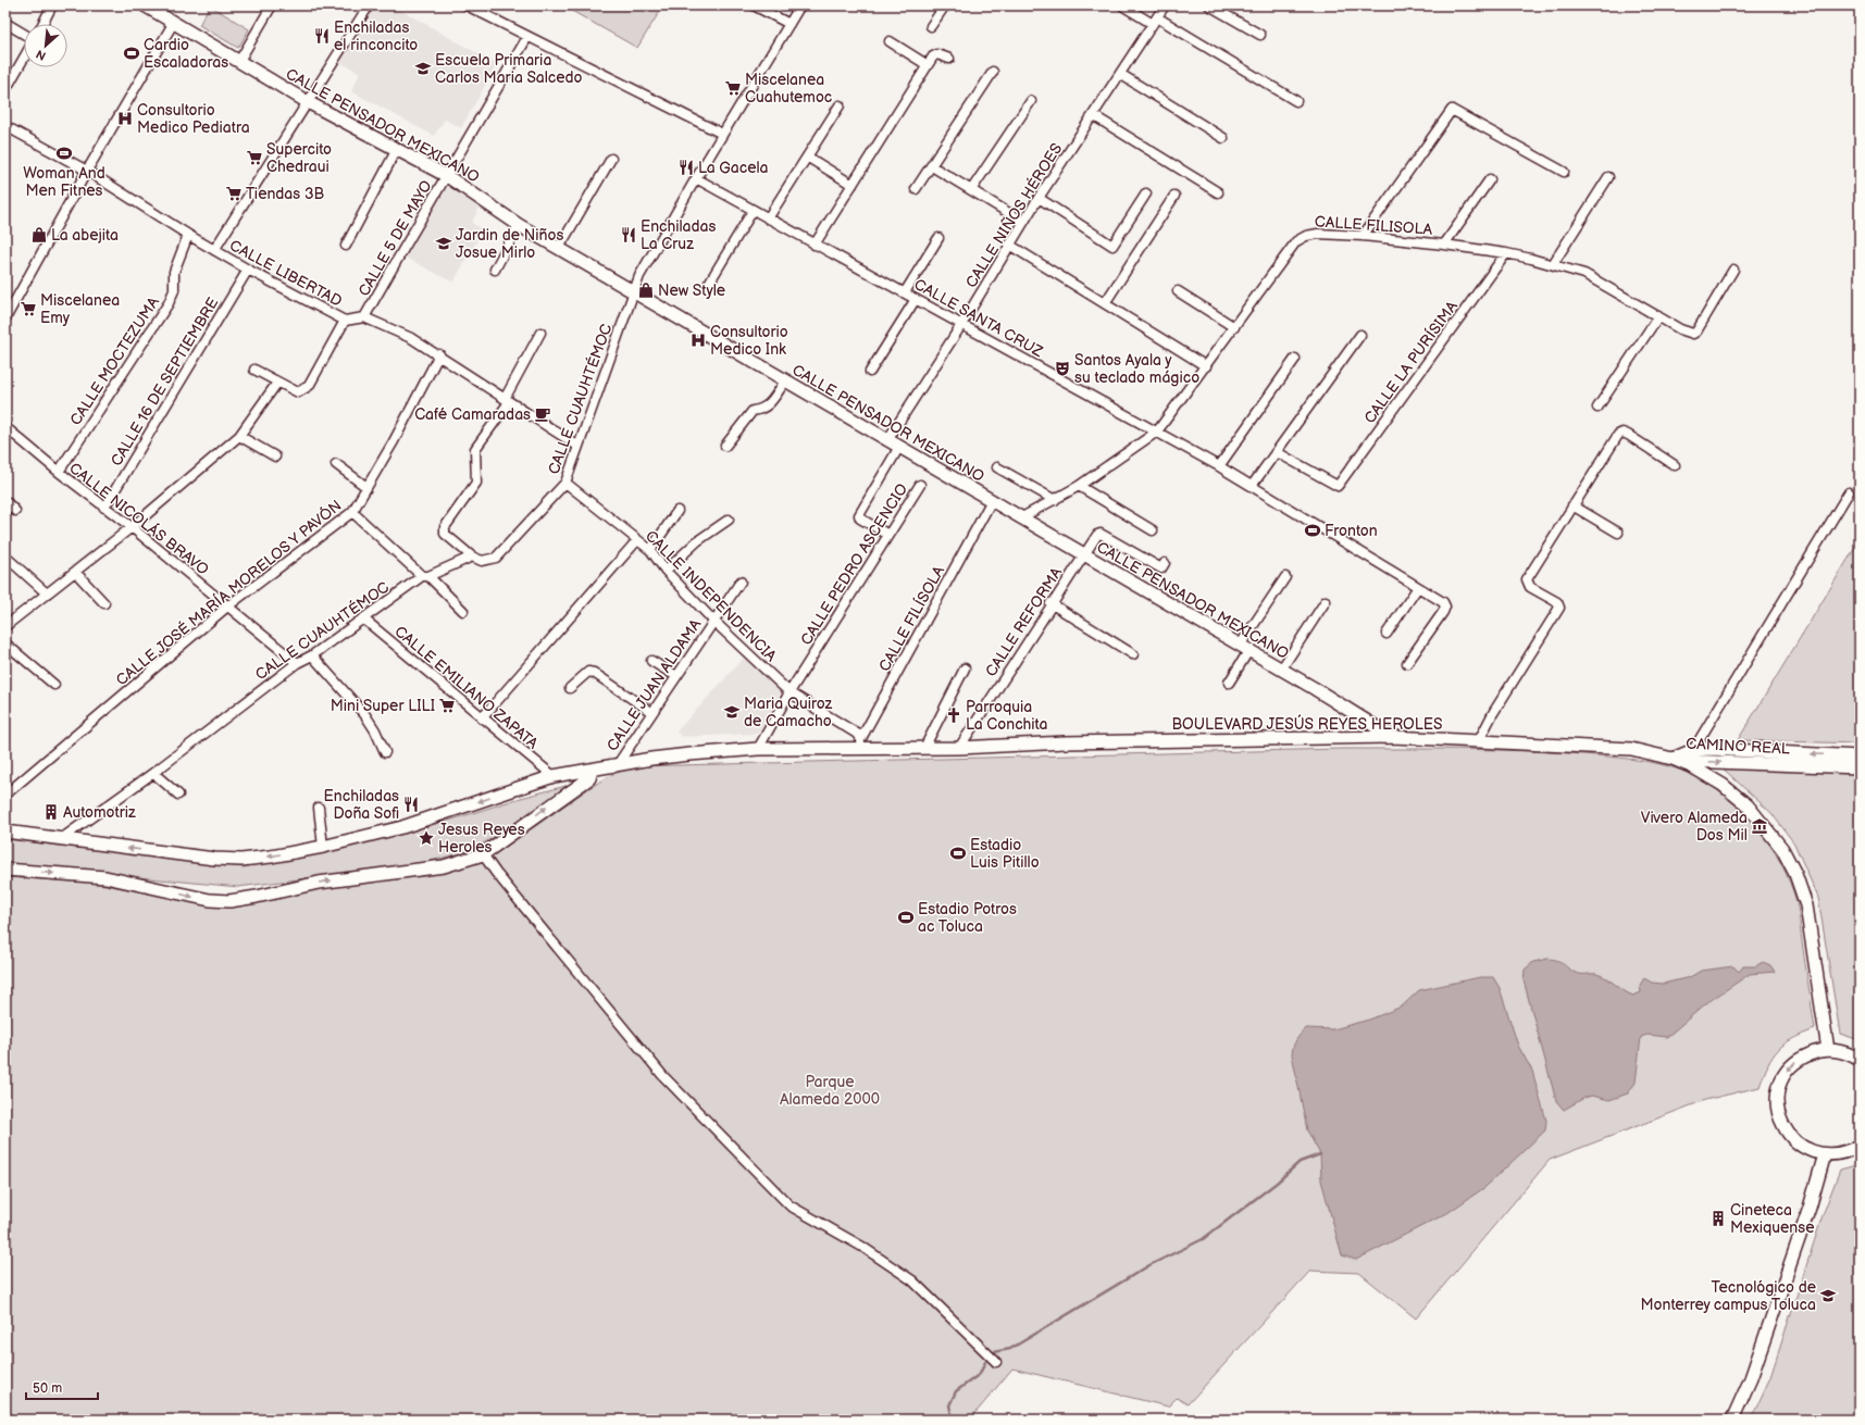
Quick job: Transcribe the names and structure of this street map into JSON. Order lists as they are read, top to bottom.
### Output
{
  "streets": {
    "main road": ["CALLE PENSADOR MEXICANO", "BOULEVARD JESÚS REYES HEROLES", "CAMINO REAL"],
    "street": [
      "CALLE NIÑOS HÉROES",
      "CALLE FILISOLA",
      "CALLE 5 DE MAYO",
      "CALLE LIBERTAD",
      "CALLE SANTA CRUZ",
      "CALLE MOCTEZUMA",
      "CALLE LA PURÍSIMA",
      "CALLE 16 DE SEPTIEMBRE",
      "CALLE CUAUHTÉMOC",
      "CALLE NICOLÁS BRAVO",
      "CALLE PEDRO ASCENCIO",
      "CALLE JOSÉ MARÍA MORELOS Y PAVÓN",
      "CALLE INDEPENDENCIA",
      "CALLE FILÍSOLA",
      "CALLE REFORMA",
      "CALLE JUAN ALDAMA",
      "CALLE EMILIANO ZAPATA"
    ]
  },
  "crossings": [
    ["CALLE PENSADOR MEXICANO", "CALLE NIÑOS HÉROES"],
    ["CALLE PENSADOR MEXICANO", "CALLE FILISOLA"],
    ["CALLE PENSADOR MEXICANO", "CALLE 5 DE MAYO"],
    ["CALLE PENSADOR MEXICANO", "CALLE CUAUHTÉMOC"],
    ["CALLE PENSADOR MEXICANO", "CALLE FILÍSOLA"],
    ["CALLE PENSADOR MEXICANO", "CALLE REFORMA"],
    ["CALLE PENSADOR MEXICANO", "BOULEVARD JESÚS REYES HEROLES"],
    ["CALLE NIÑOS HÉROES", "CALLE SANTA CRUZ"],
    ["CALLE FILISOLA", "CALLE SANTA CRUZ"],
    ["CALLE FILISOLA", "CALLE LA PURÍSIMA"],
    ["CALLE 5 DE MAYO", "CALLE LIBERTAD"],
    ["CALLE LIBERTAD", "CALLE MOCTEZUMA"],
    ["CALLE LIBERTAD", "CALLE 16 DE SEPTIEMBRE"],
    ["CALLE SANTA CRUZ", "CALLE CUAUHTÉMOC"],
    ["CALLE MOCTEZUMA", "CALLE NICOLÁS BRAVO"],
    ["CALLE 16 DE SEPTIEMBRE", "CALLE NICOLÁS BRAVO"],
    ["CALLE CUAUHTÉMOC", "CALLE NICOLÁS BRAVO"],
    ["CALLE CUAUHTÉMOC", "CALLE INDEPENDENCIA"],
    ["CALLE CUAUHTÉMOC", "CALLE EMILIANO ZAPATA"],
    ["CALLE CUAUHTÉMOC", "BOULEVARD JESÚS REYES HEROLES"],
    ["CALLE NICOLÁS BRAVO", "CALLE JOSÉ MARÍA MORELOS Y PAVÓN"],
    ["CALLE PEDRO ASCENCIO", "CALLE INDEPENDENCIA"],
    ["CALLE PEDRO ASCENCIO", "BOULEVARD JESÚS REYES HEROLES"],
    ["CALLE INDEPENDENCIA", "CALLE FILÍSOLA"],
    ["CALLE INDEPENDENCIA", "CALLE JUAN ALDAMA"],
    ["CALLE FILÍSOLA", "BOULEVARD JESÚS REYES HEROLES"],
    ["CALLE REFORMA", "BOULEVARD JESÚS REYES HEROLES"],
    ["CALLE JUAN ALDAMA", "BOULEVARD JESÚS REYES HEROLES"],
    ["CALLE EMILIANO ZAPATA", "BOULEVARD JESÚS REYES HEROLES"],
    ["BOULEVARD JESÚS REYES HEROLES", "CAMINO REAL"]
  ],
  "parks": ["Parque Alameda 2000"],
  "places": {
    "restaurant": [
      "Enchiladas el rinconcito",
      "La Gacela",
      "Enchiladas La Cruz",
      "Enchiladas Doña Sofi"
    ],
    "sports": [
      "Cardio Escaladoras",
      "Woman And Men Fitnes",
      "Fronton",
      "Estadio Luis Pitillo",
      "Estadio Potros ac Toluca"
    ],
    "school or university": [
      "Escuela Primaria Carlos Maria Salcedo",
      "Jardin de Niños Josue Mirlo",
      "Maria Quiroz de Camacho",
      "Tecnológico de Monterrey campus Toluca"
    ],
    "supermarket": [
      "Miscelanea Cuahutemoc",
      "Supercito Chedraui",
      "Tiendas 3B",
      "Miscelanea Emy",
      "Mini Super LILI"
    ],
    "hospital": ["Consultorio Medico Pediatra", "Consultorio Medico Ink"],
    "shop": ["La abejita", "New Style"],
    "theatre": ["Santos Ayala y su teclado mágico"],
    "cafe": ["Café Camaradas"],
    "church": ["Parroquia La Conchita"],
    "building": ["Automotriz", "Cineteca Mexiquense"],
    "museum": ["Vivero Alameda Dos Mil"],
    "place": ["Jesus Reyes Heroles"]
  },
  "scale_bar": "50 m",
  "north": "bottom left"
}
